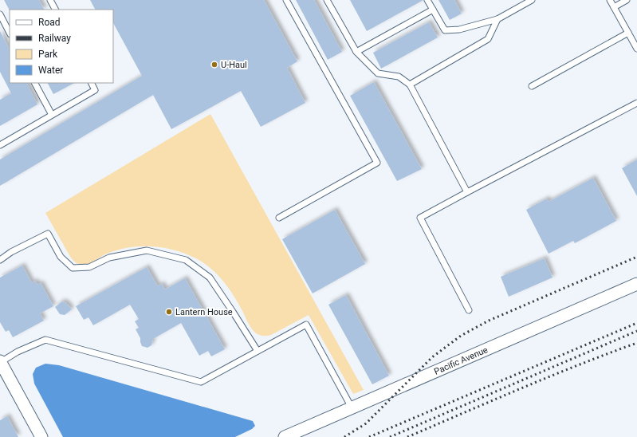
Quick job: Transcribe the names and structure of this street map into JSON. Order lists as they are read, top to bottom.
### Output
{
  "streets": {
    "street": ["Pacific Avenue"]
  },
  "places": ["U-Haul", "Lantern House"],
  "legend": [
    "Road",
    "Railway",
    "Park",
    "Water"
  ]
}
